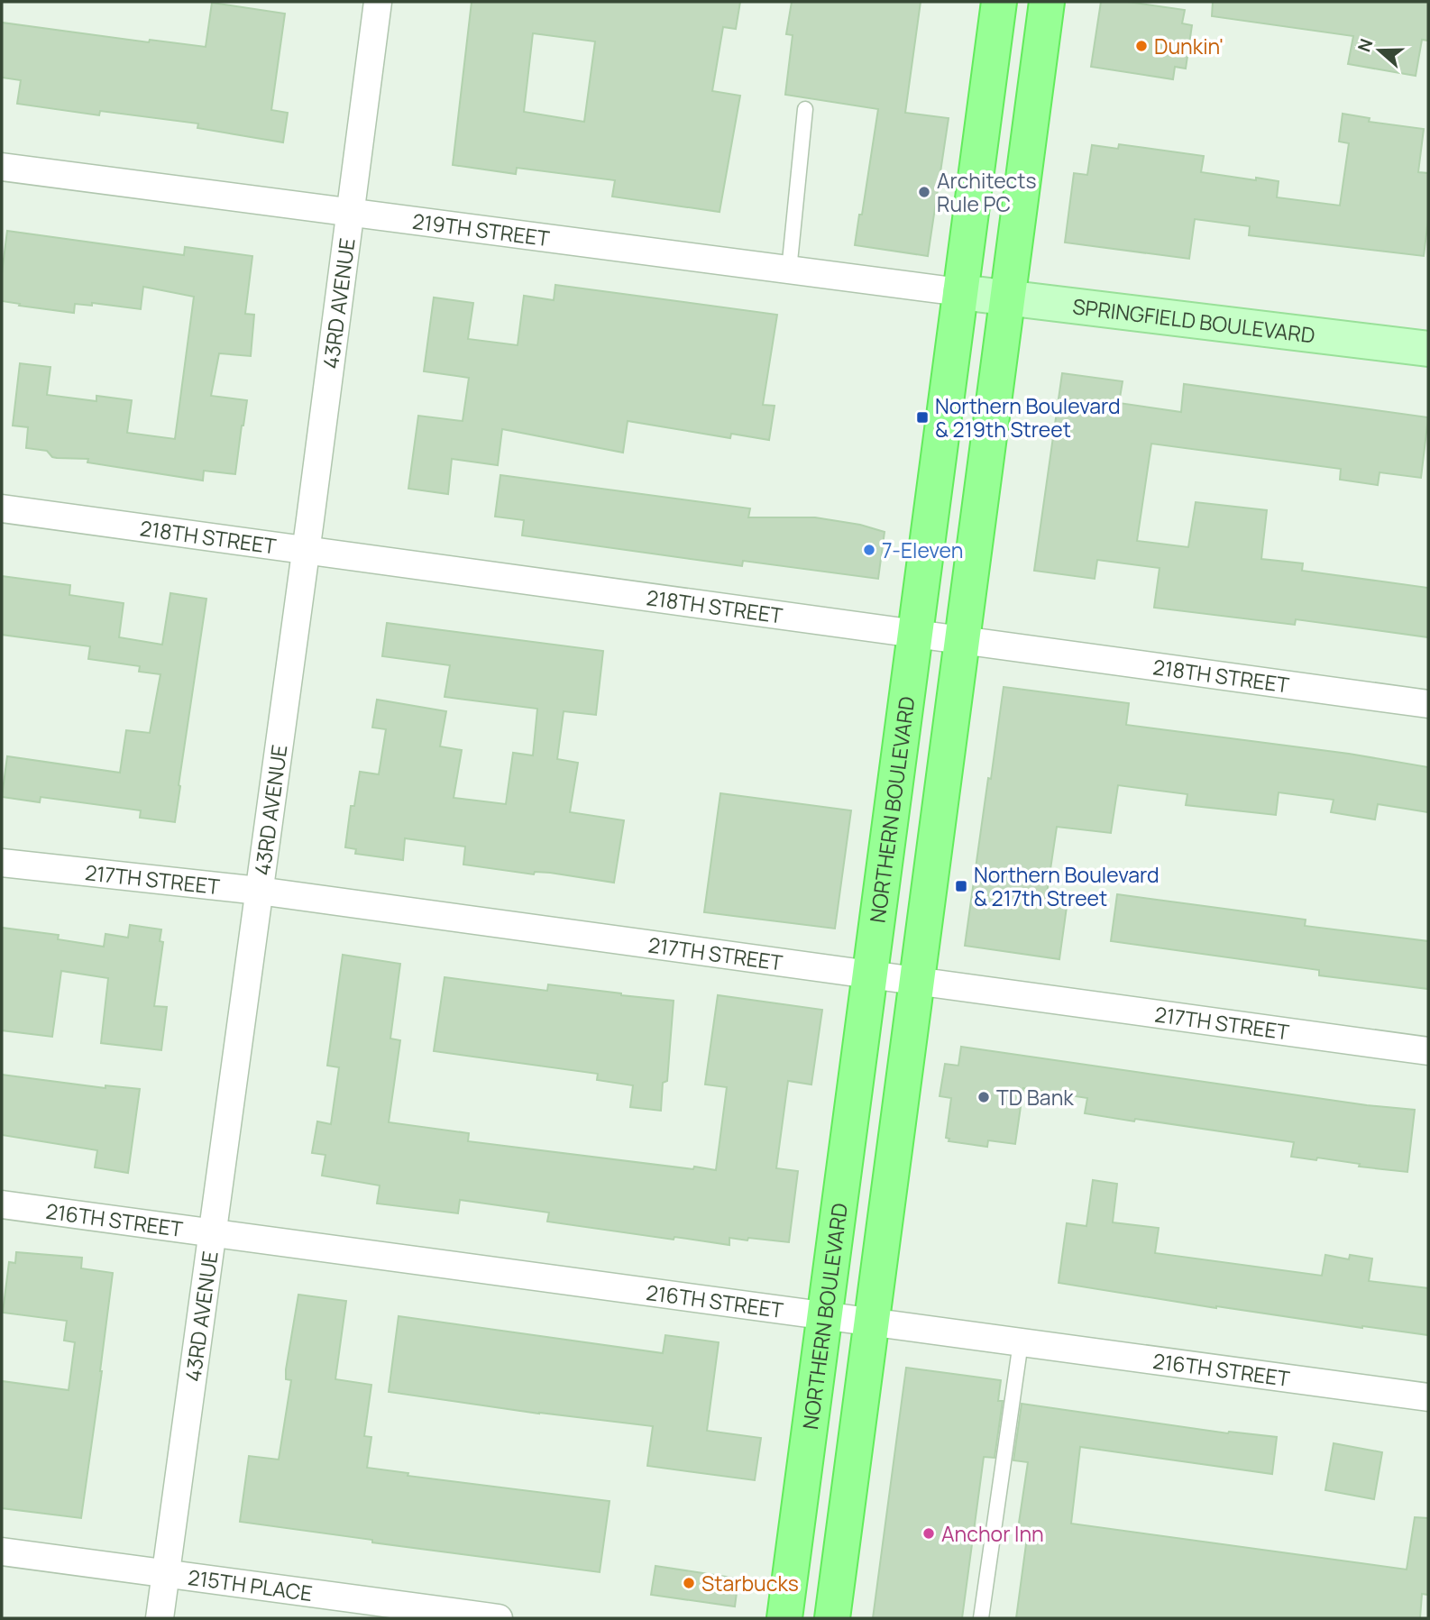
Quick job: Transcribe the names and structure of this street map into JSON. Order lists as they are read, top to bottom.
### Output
{
  "streets": {
    "main road": ["SPRINGFIELD BOULEVARD", "NORTHERN BOULEVARD"],
    "street": [
      "219TH STREET",
      "43RD AVENUE",
      "218TH STREET",
      "217TH STREET",
      "216TH STREET",
      "215TH PLACE"
    ]
  },
  "crossings": [
    ["219TH STREET", "43RD AVENUE"],
    ["219TH STREET", "SPRINGFIELD BOULEVARD"],
    ["219TH STREET", "NORTHERN BOULEVARD"],
    ["43RD AVENUE", "218TH STREET"],
    ["43RD AVENUE", "217TH STREET"],
    ["43RD AVENUE", "216TH STREET"],
    ["43RD AVENUE", "215TH PLACE"],
    ["SPRINGFIELD BOULEVARD", "NORTHERN BOULEVARD"],
    ["218TH STREET", "NORTHERN BOULEVARD"],
    ["NORTHERN BOULEVARD", "217TH STREET"],
    ["NORTHERN BOULEVARD", "216TH STREET"]
  ],
  "places": {
    "other": [
      "Dunkin'",
      "Architects Rule PC",
      "7-Eleven",
      "TD Bank",
      "Anchor Inn",
      "Starbucks"
    ],
    "transit": ["Northern Boulevard & 219th Street", "Northern Boulevard & 217th Street"]
  },
  "north": "left"
}
